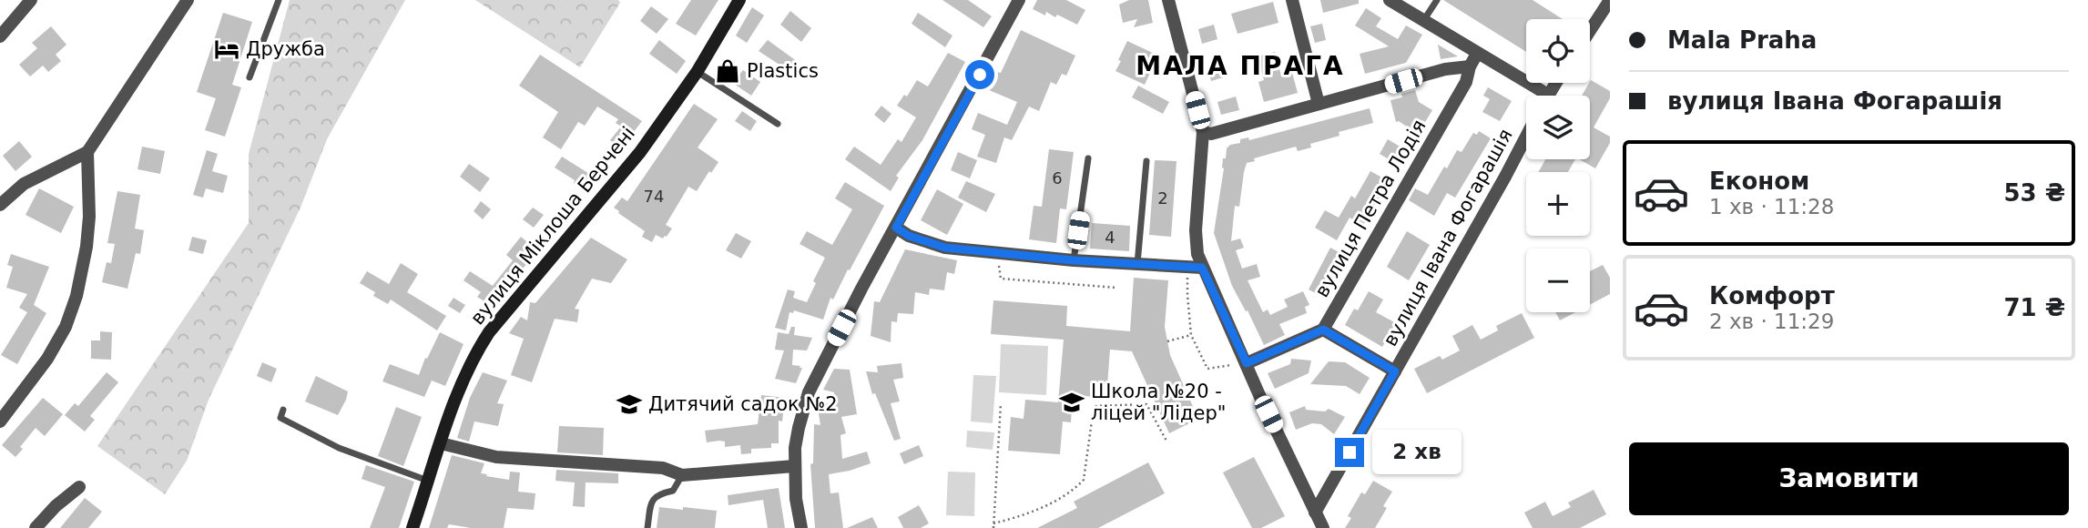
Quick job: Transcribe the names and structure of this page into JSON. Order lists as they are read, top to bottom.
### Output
{
  "streets": {
    "street": ["вулиця Петра Лодія", "вулиця Міклоша Берчені", "вулиця Івана Фогарашія"]
  },
  "districts": ["МАЛА ПРАГА"],
  "places": {
    "hotel": ["Дружба"],
    "shop": ["Plastics"],
    "school or university": ["Школа №20 - ліцей \"Лідер\"", "Дитячий садок №2"]
  },
  "house_numbers": [
    "6",
    "74",
    "2",
    "4"
  ],
  "page": {
    "banner": ["Mala Praha", "вулиця Івана Фогарашія"],
    "map_buttons": ["+", "−"],
    "list": [
      {
        "name": "Економ",
        "note": "1 хв · 11:28",
        "value": "53 ₴"
      },
      {
        "name": "Комфорт",
        "note": "2 хв · 11:29",
        "value": "71 ₴"
      }
    ],
    "bubble": "2 хв",
    "buttons": "Замовити"
  }
}
